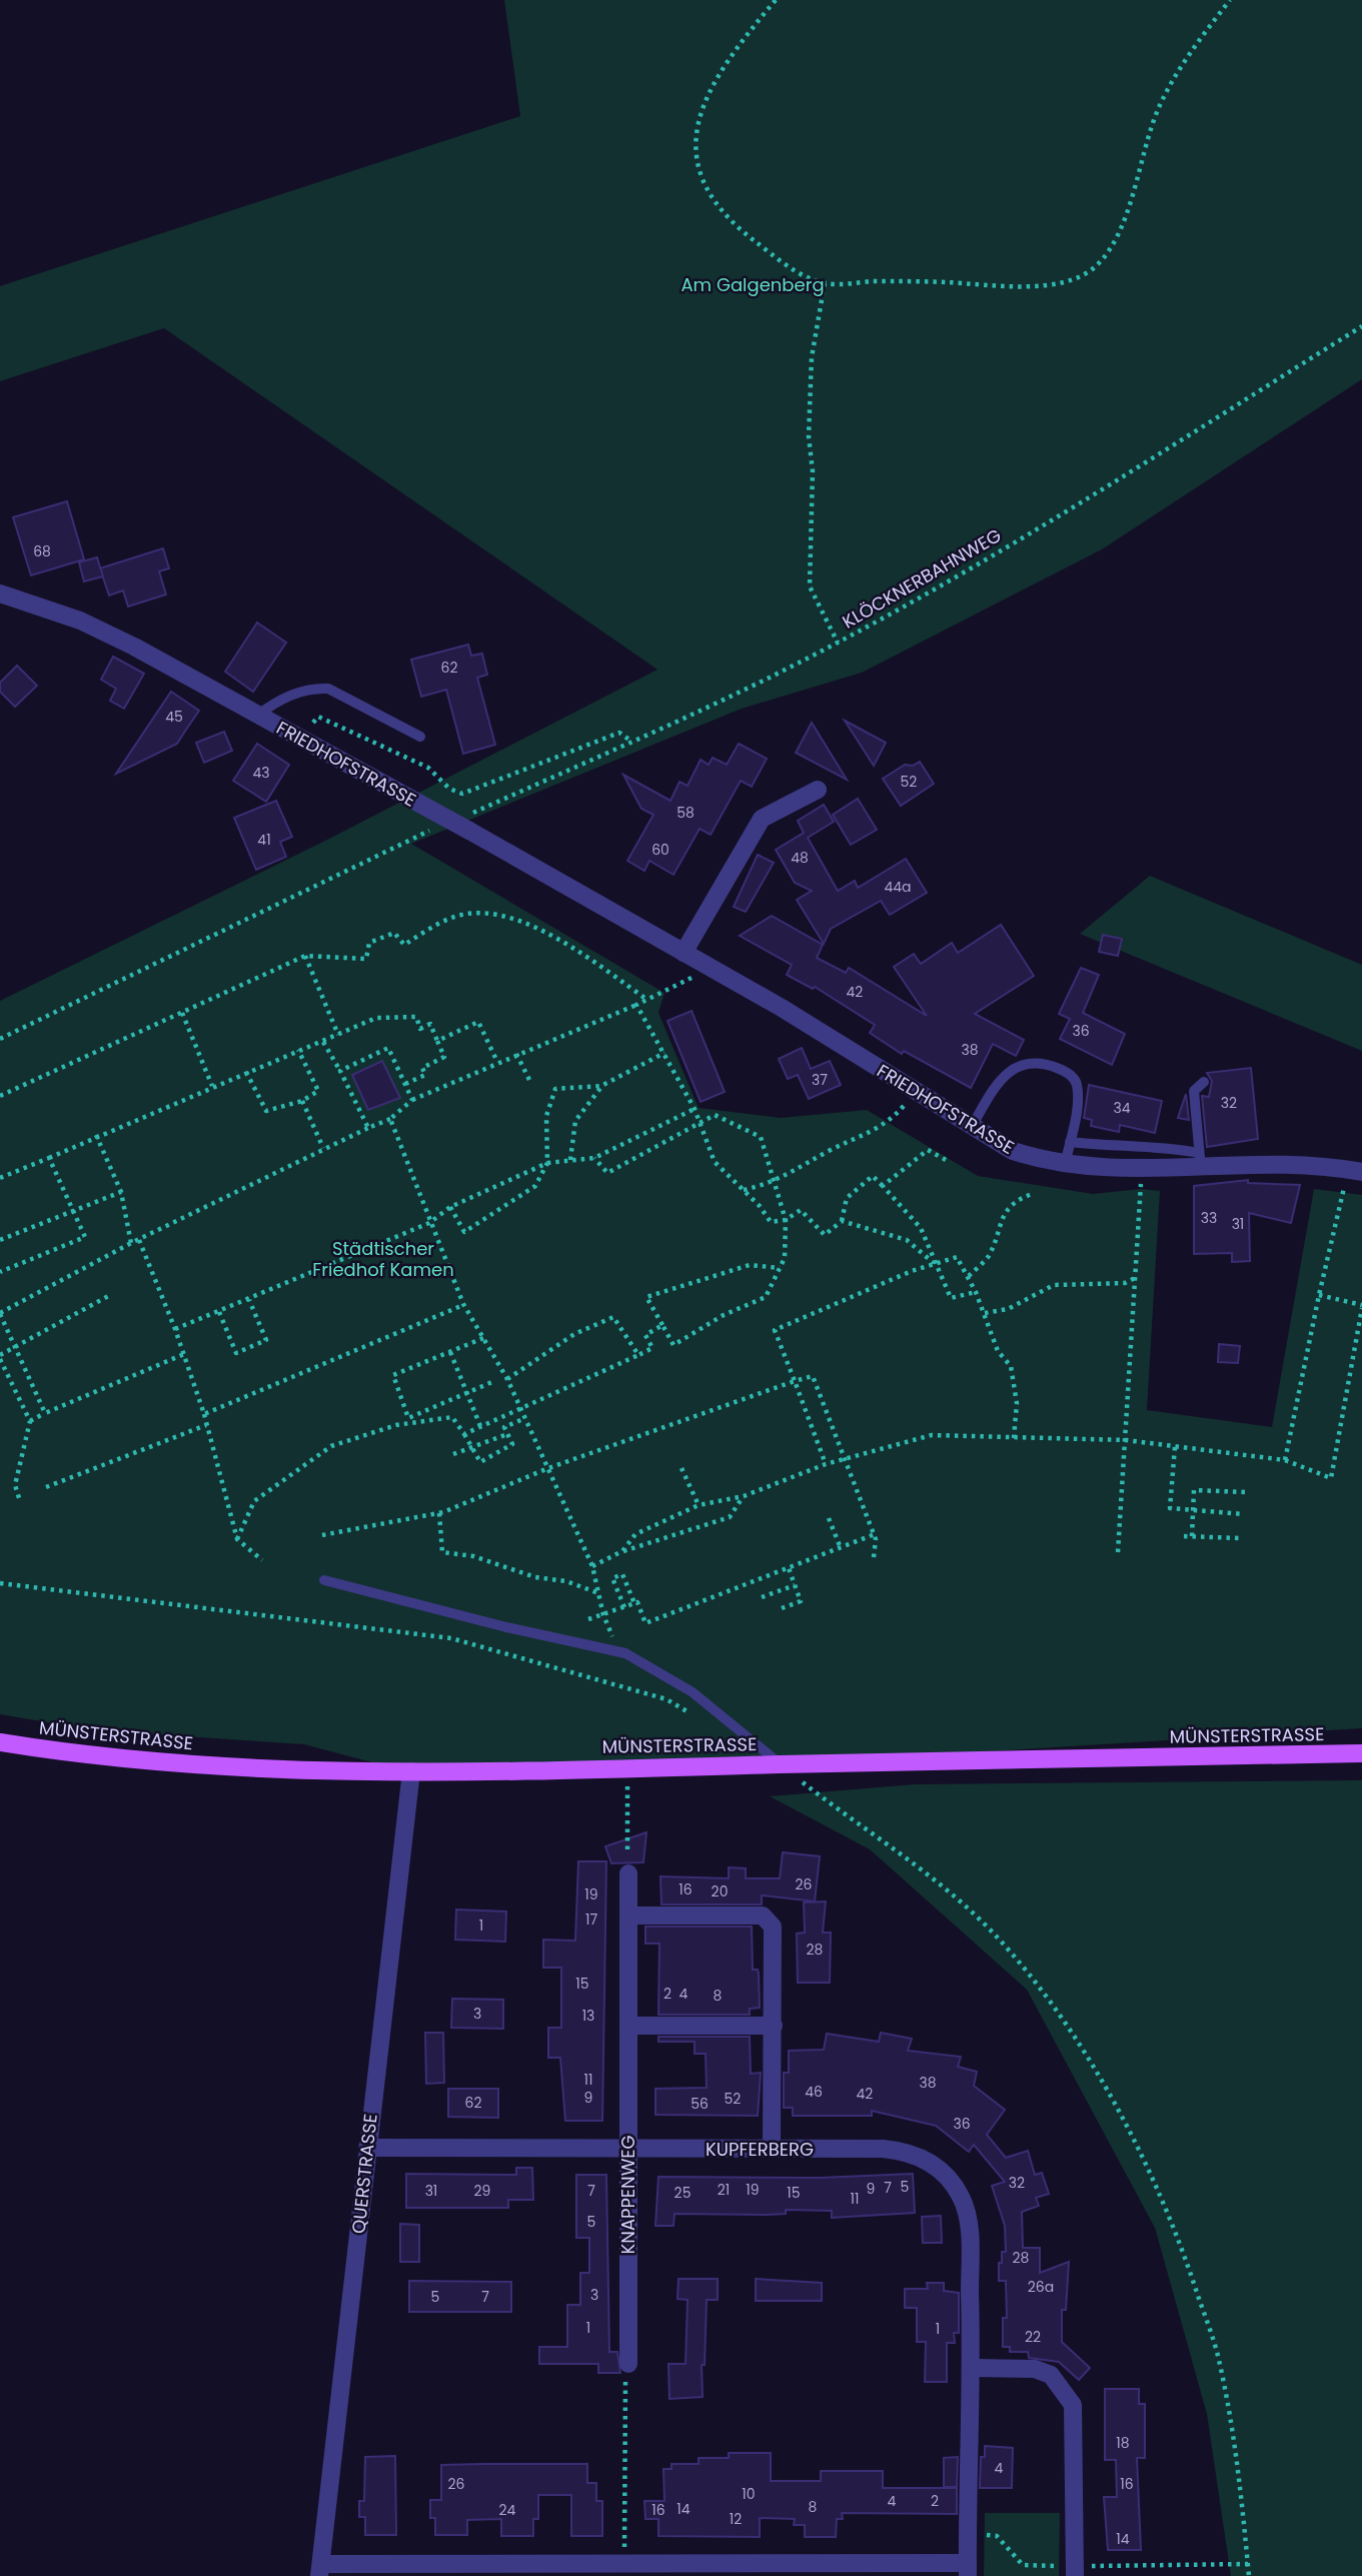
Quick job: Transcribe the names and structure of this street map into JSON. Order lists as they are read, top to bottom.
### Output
{
  "streets": {
    "main road": ["MÜNSTERSTRASSE"],
    "street": [
      "FRIEDHOFSTRASSE",
      "KUPFERBERG",
      "QUERSTRASSE",
      "KNAPPENWEG"
    ],
    "path": ["KLÖCKNERBAHNWEG"]
  },
  "crossings": [
    ["KLÖCKNERBAHNWEG", "FRIEDHOFSTRASSE"],
    ["MÜNSTERSTRASSE", "QUERSTRASSE"],
    ["KUPFERBERG", "QUERSTRASSE"],
    ["KUPFERBERG", "KNAPPENWEG"]
  ],
  "parks": ["Am Galgenberg", "Städtischer Friedhof Kamen"],
  "house_numbers": [
    "68",
    "62",
    "45",
    "43",
    "52",
    "58",
    "41",
    "60",
    "48",
    "44a",
    "42",
    "36",
    "38",
    "37",
    "32",
    "34",
    "33",
    "31",
    "26",
    "16",
    "20",
    "19",
    "17",
    "1",
    "28",
    "15",
    "2",
    "4",
    "8",
    "3",
    "13",
    "11",
    "38",
    "46",
    "42",
    "9",
    "52",
    "62",
    "56",
    "36",
    "32",
    "5",
    "7",
    "9",
    "21",
    "19",
    "31",
    "29",
    "7",
    "25",
    "15",
    "11",
    "5",
    "28",
    "26a",
    "3",
    "5",
    "7",
    "1",
    "1",
    "22",
    "18",
    "4",
    "26",
    "16",
    "10",
    "4",
    "2",
    "8",
    "14",
    "24",
    "16",
    "12",
    "14"
  ]
}
